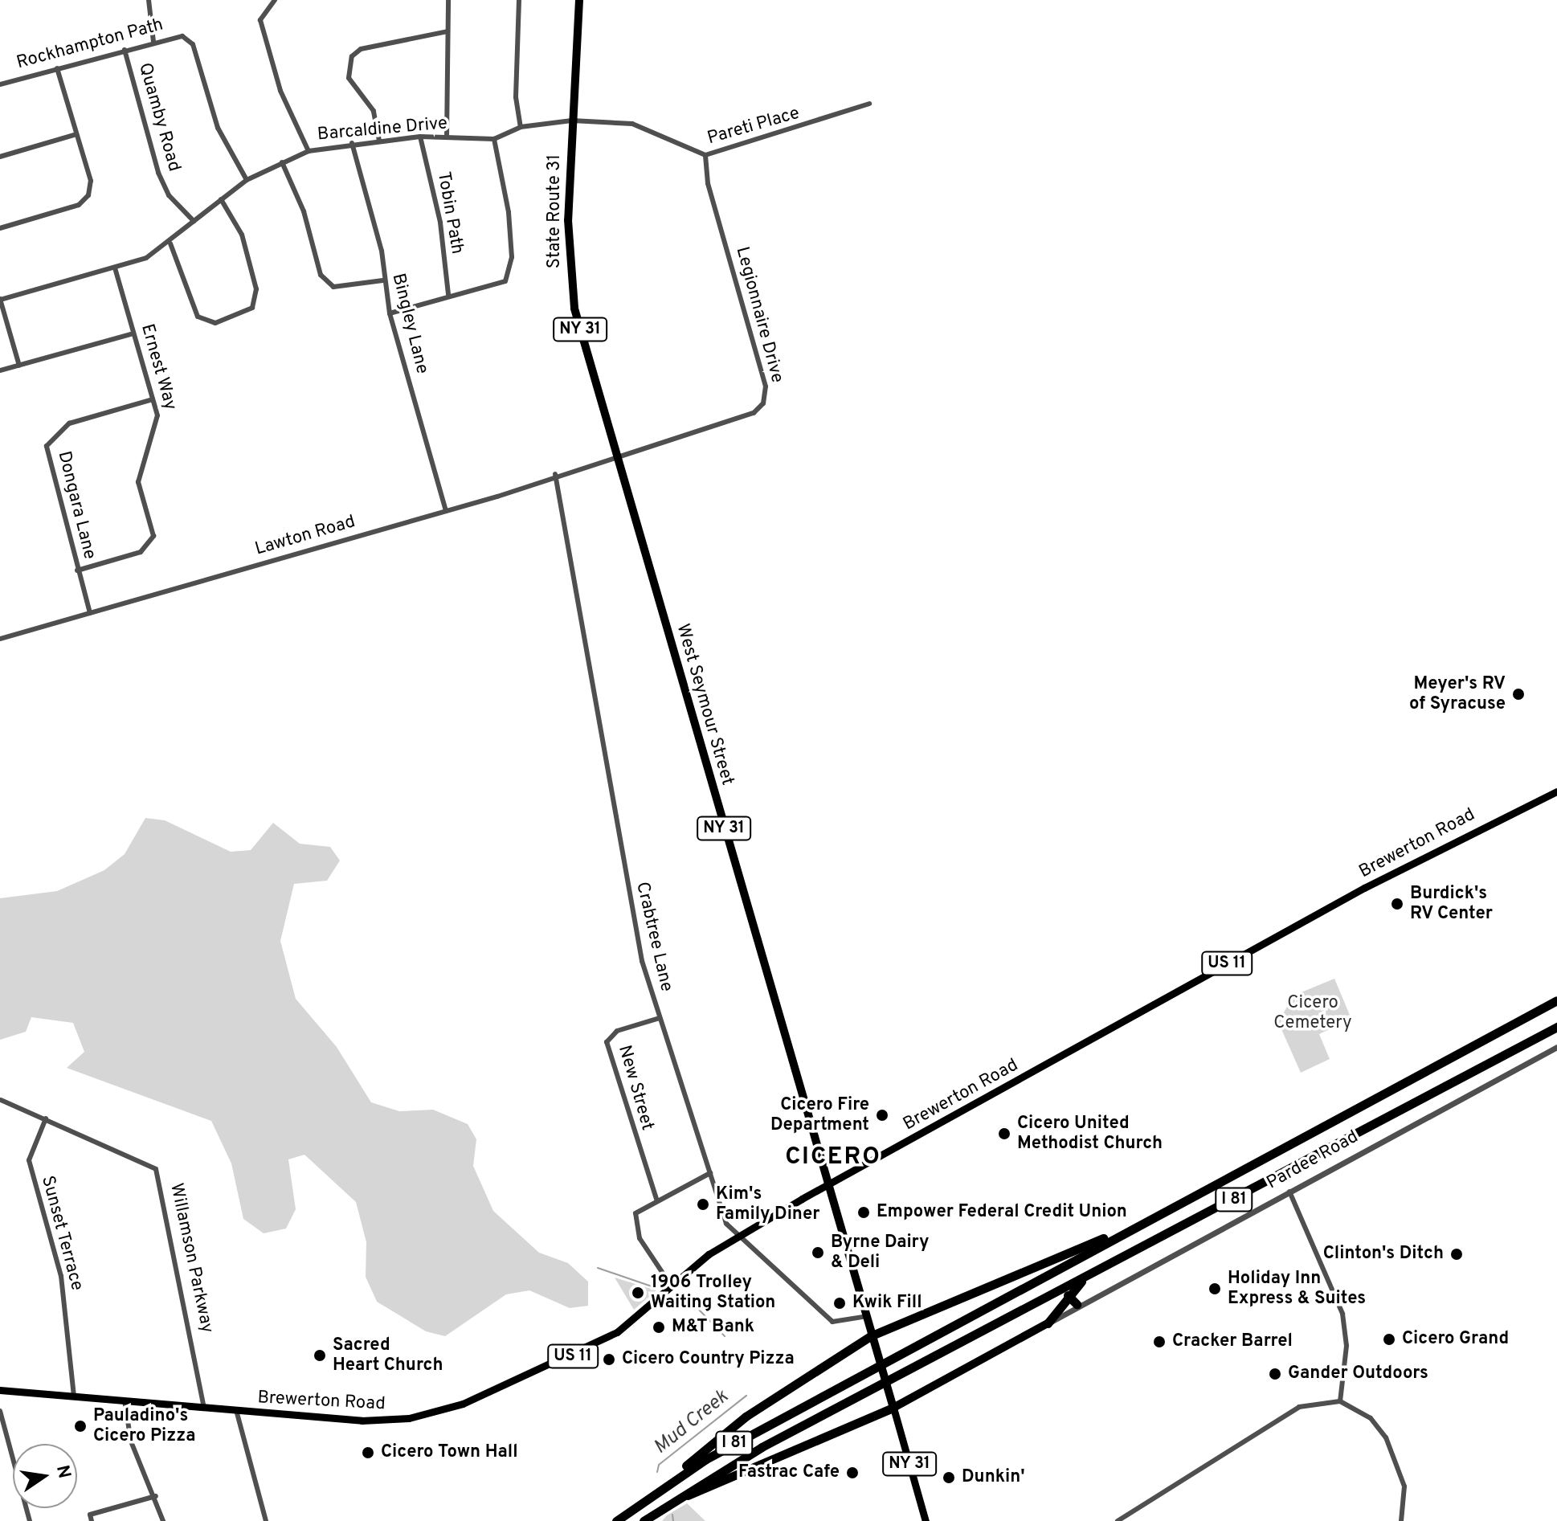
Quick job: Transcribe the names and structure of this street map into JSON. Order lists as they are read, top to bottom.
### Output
{
  "streets": {
    "highway": [
      "State Route 31",
      "NY 31",
      "West Seymour Street",
      "Pardee Road",
      "I 81"
    ],
    "main road": ["Brewerton Road", "US 11"],
    "street": [
      "Rockhampton Path",
      "Quamby Road",
      "Pareti Place",
      "Barcaldine Drive",
      "Tobin Path",
      "Legionnaire Drive",
      "Bingley Lane",
      "Ernest Way",
      "Dongara Lane",
      "Lawton Road",
      "Crabtree Lane",
      "New Street",
      "Sunset Terrace",
      "Willamson Parkway"
    ]
  },
  "crossings": [
    ["Rockhampton Path", "Quamby Road"],
    ["Rockhampton Path", "Barcaldine Drive"],
    ["Quamby Road", "Barcaldine Drive"],
    ["Pareti Place", "Barcaldine Drive"],
    ["Pareti Place", "State Route 31"],
    ["Pareti Place", "Legionnaire Drive"],
    ["Barcaldine Drive", "State Route 31"],
    ["Barcaldine Drive", "Tobin Path"],
    ["Barcaldine Drive", "Bingley Lane"],
    ["Barcaldine Drive", "Ernest Way"],
    ["State Route 31", "Legionnaire Drive"],
    ["State Route 31", "Lawton Road"],
    ["State Route 31", "West Seymour Street"],
    ["Legionnaire Drive", "Lawton Road"],
    ["Legionnaire Drive", "West Seymour Street"],
    ["Bingley Lane", "Lawton Road"],
    ["NY 31", "West Seymour Street"],
    ["NY 31", "Brewerton Road"],
    ["NY 31", "Crabtree Lane"],
    ["NY 31", "Pardee Road"],
    ["Ernest Way", "Dongara Lane"],
    ["Dongara Lane", "Lawton Road"],
    ["Lawton Road", "West Seymour Street"],
    ["Lawton Road", "Crabtree Lane"],
    ["West Seymour Street", "Brewerton Road"],
    ["Brewerton Road", "Crabtree Lane"],
    ["Brewerton Road", "Sunset Terrace"],
    ["Brewerton Road", "Willamson Parkway"],
    ["Crabtree Lane", "New Street"],
    ["Sunset Terrace", "Willamson Parkway"]
  ],
  "districts": ["CICERO"],
  "water": ["Mud Creek"],
  "parks": ["Cicero Cemetery"],
  "places": [
    "Meyer's RV of Syracuse",
    "Burdick's RV Center",
    "Cicero Fire Department",
    "Cicero United Methodist Church",
    "Kim's Family Diner",
    "Empower Federal Credit Union",
    "Byrne Dairy & Deli",
    "Clinton's Ditch",
    "Holiday Inn Express & Suites",
    "1906 Trolley Waiting Station",
    "Kwik Fill",
    "M&T Bank",
    "Cicero Grand",
    "Cracker Barrel",
    "Sacred Heart Church",
    "Cicero Country Pizza",
    "Gander Outdoors",
    "Pauladino's Cicero Pizza",
    "Cicero Town Hall",
    "Fastrac Cafe",
    "Dunkin'"
  ],
  "north": "right"
}
